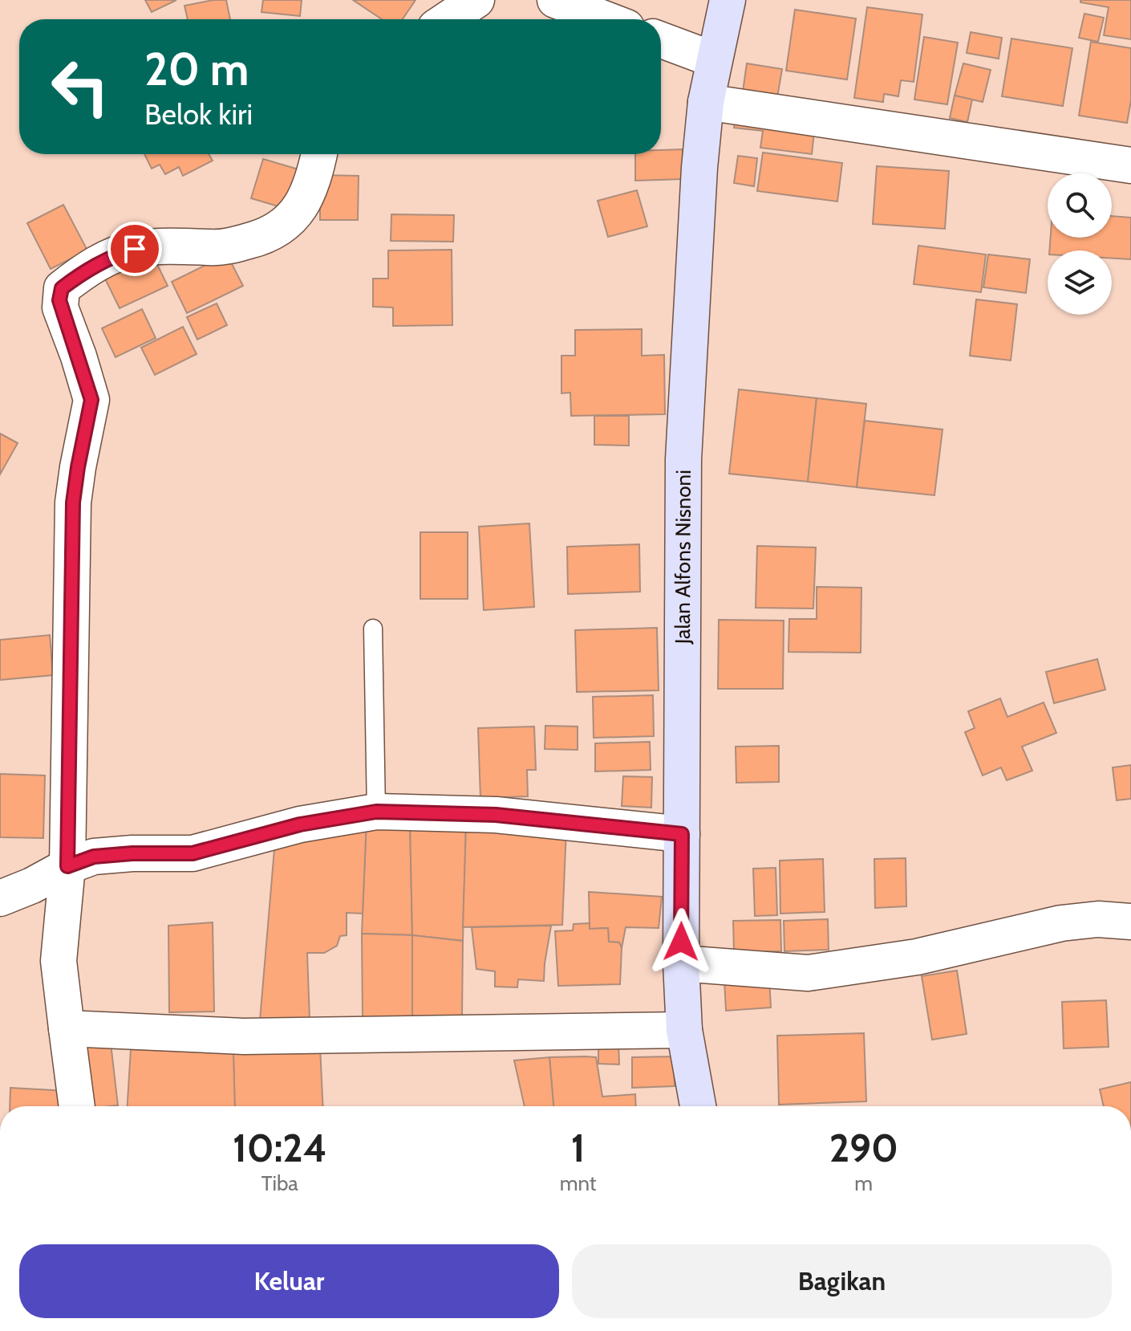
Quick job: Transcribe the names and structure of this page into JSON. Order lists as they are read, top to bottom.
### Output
{
  "streets": {
    "main road": ["Jalan Alfons Nisnoni"]
  },
  "page": {
    "turn": ["20 m", "Belok kiri"],
    "eta": [
      "10:24",
      "Tiba",
      "1",
      "mnt",
      "290",
      "m"
    ],
    "buttons": ["Keluar", "Bagikan"]
  }
}
